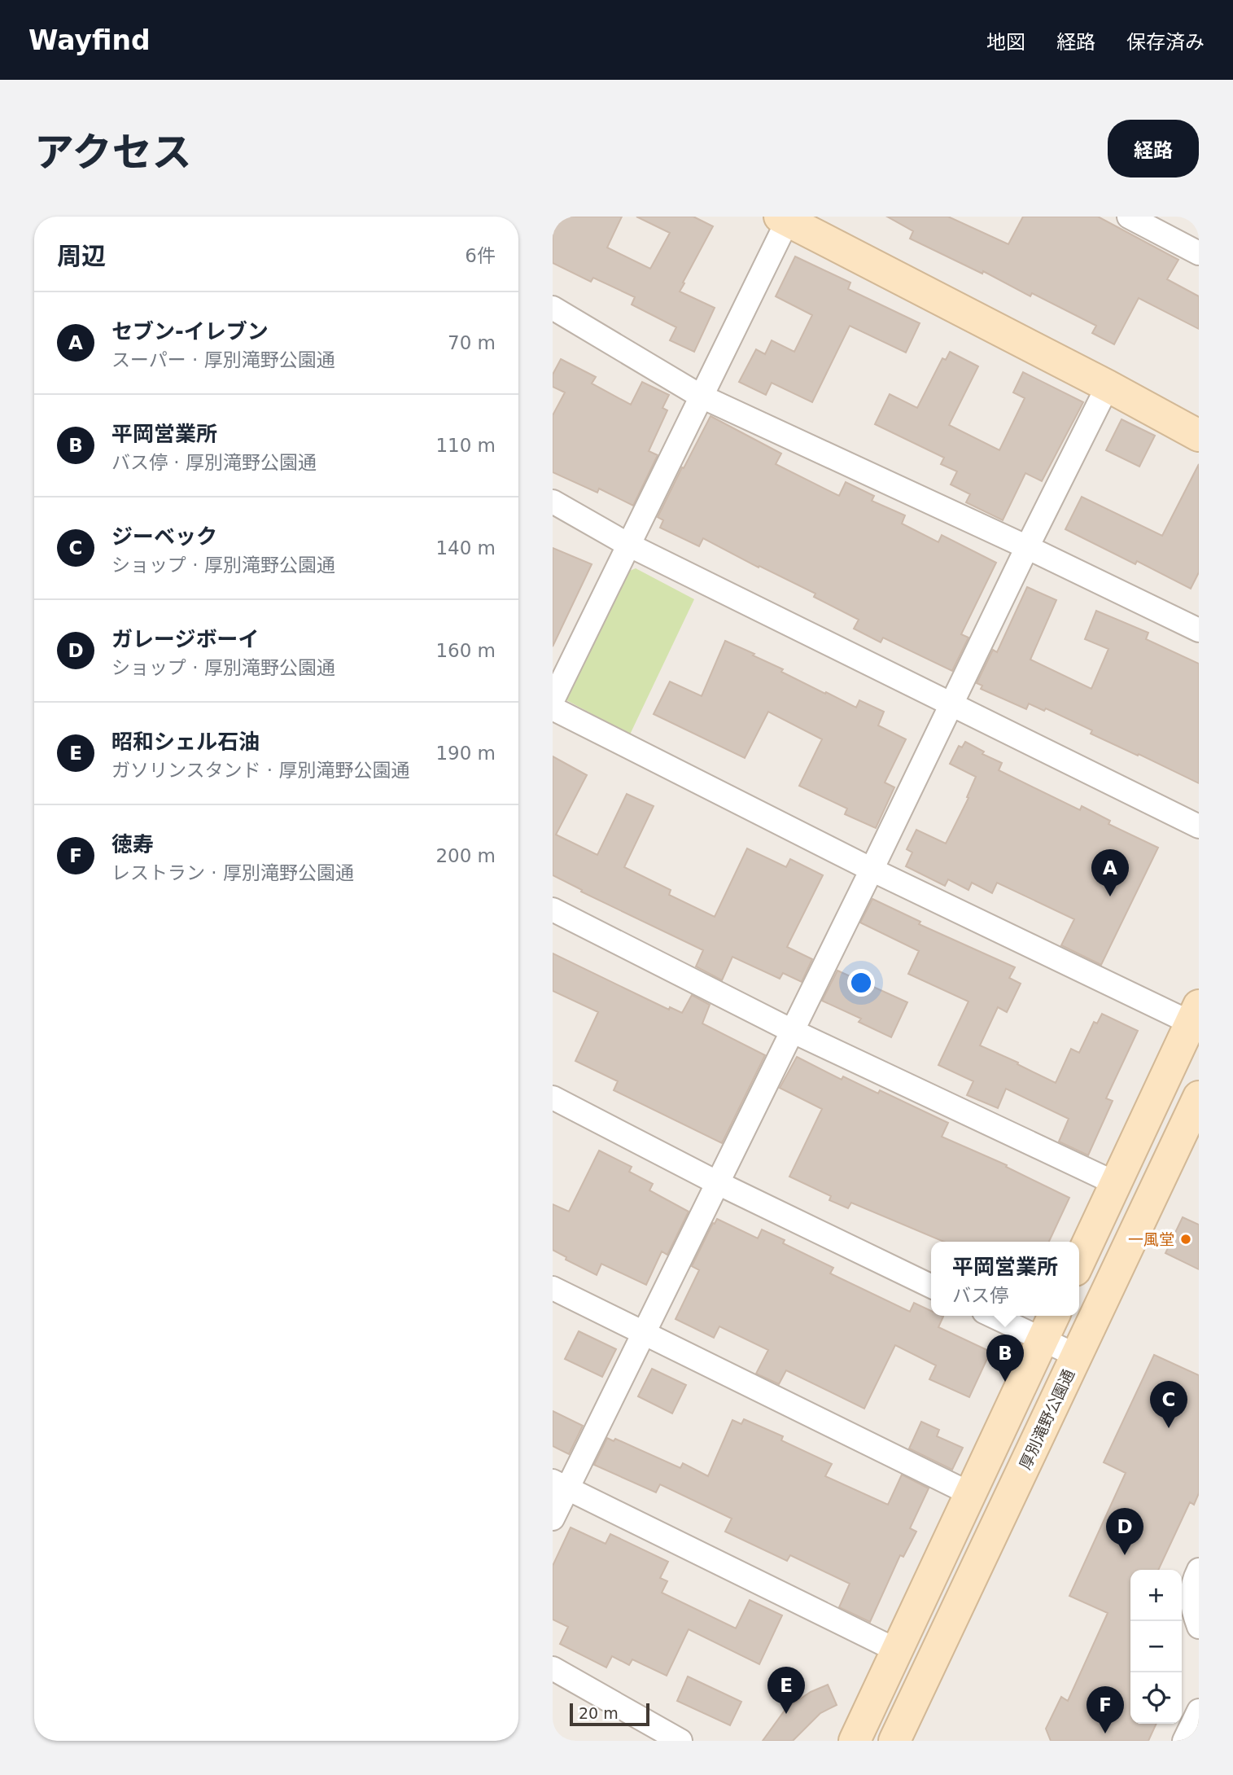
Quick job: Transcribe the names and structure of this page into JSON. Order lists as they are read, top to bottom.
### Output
{
  "streets": {
    "main road": ["厚別滝野公園通"]
  },
  "places": ["一風堂"],
  "scale_bar": "20 m",
  "page": {
    "header": "Wayfind",
    "nav": ["地図", "経路", "保存済み"],
    "title": "アクセス",
    "buttons": "経路",
    "heading": ["周辺", "6件"],
    "list": [
      {
        "mark": "A",
        "name": "セブン-イレブン",
        "note": "スーパー · 厚別滝野公園通",
        "value": "70 m"
      },
      {
        "mark": "B",
        "name": "平岡営業所",
        "note": "バス停 · 厚別滝野公園通",
        "value": "110 m"
      },
      {
        "mark": "C",
        "name": "ジーベック",
        "note": "ショップ · 厚別滝野公園通",
        "value": "140 m"
      },
      {
        "mark": "D",
        "name": "ガレージボーイ",
        "note": "ショップ · 厚別滝野公園通",
        "value": "160 m"
      },
      {
        "mark": "E",
        "name": "昭和シェル石油",
        "note": "ガソリンスタンド · 厚別滝野公園通",
        "value": "190 m"
      },
      {
        "mark": "F",
        "name": "徳寿",
        "note": "レストラン · 厚別滝野公園通",
        "value": "200 m"
      }
    ],
    "pins": [
      "A",
      "B",
      "C",
      "D",
      "E",
      "F"
    ],
    "popup": ["平岡営業所", "バス停"],
    "map_buttons": ["+", "−"],
    "scale": "20 m"
  }
}
